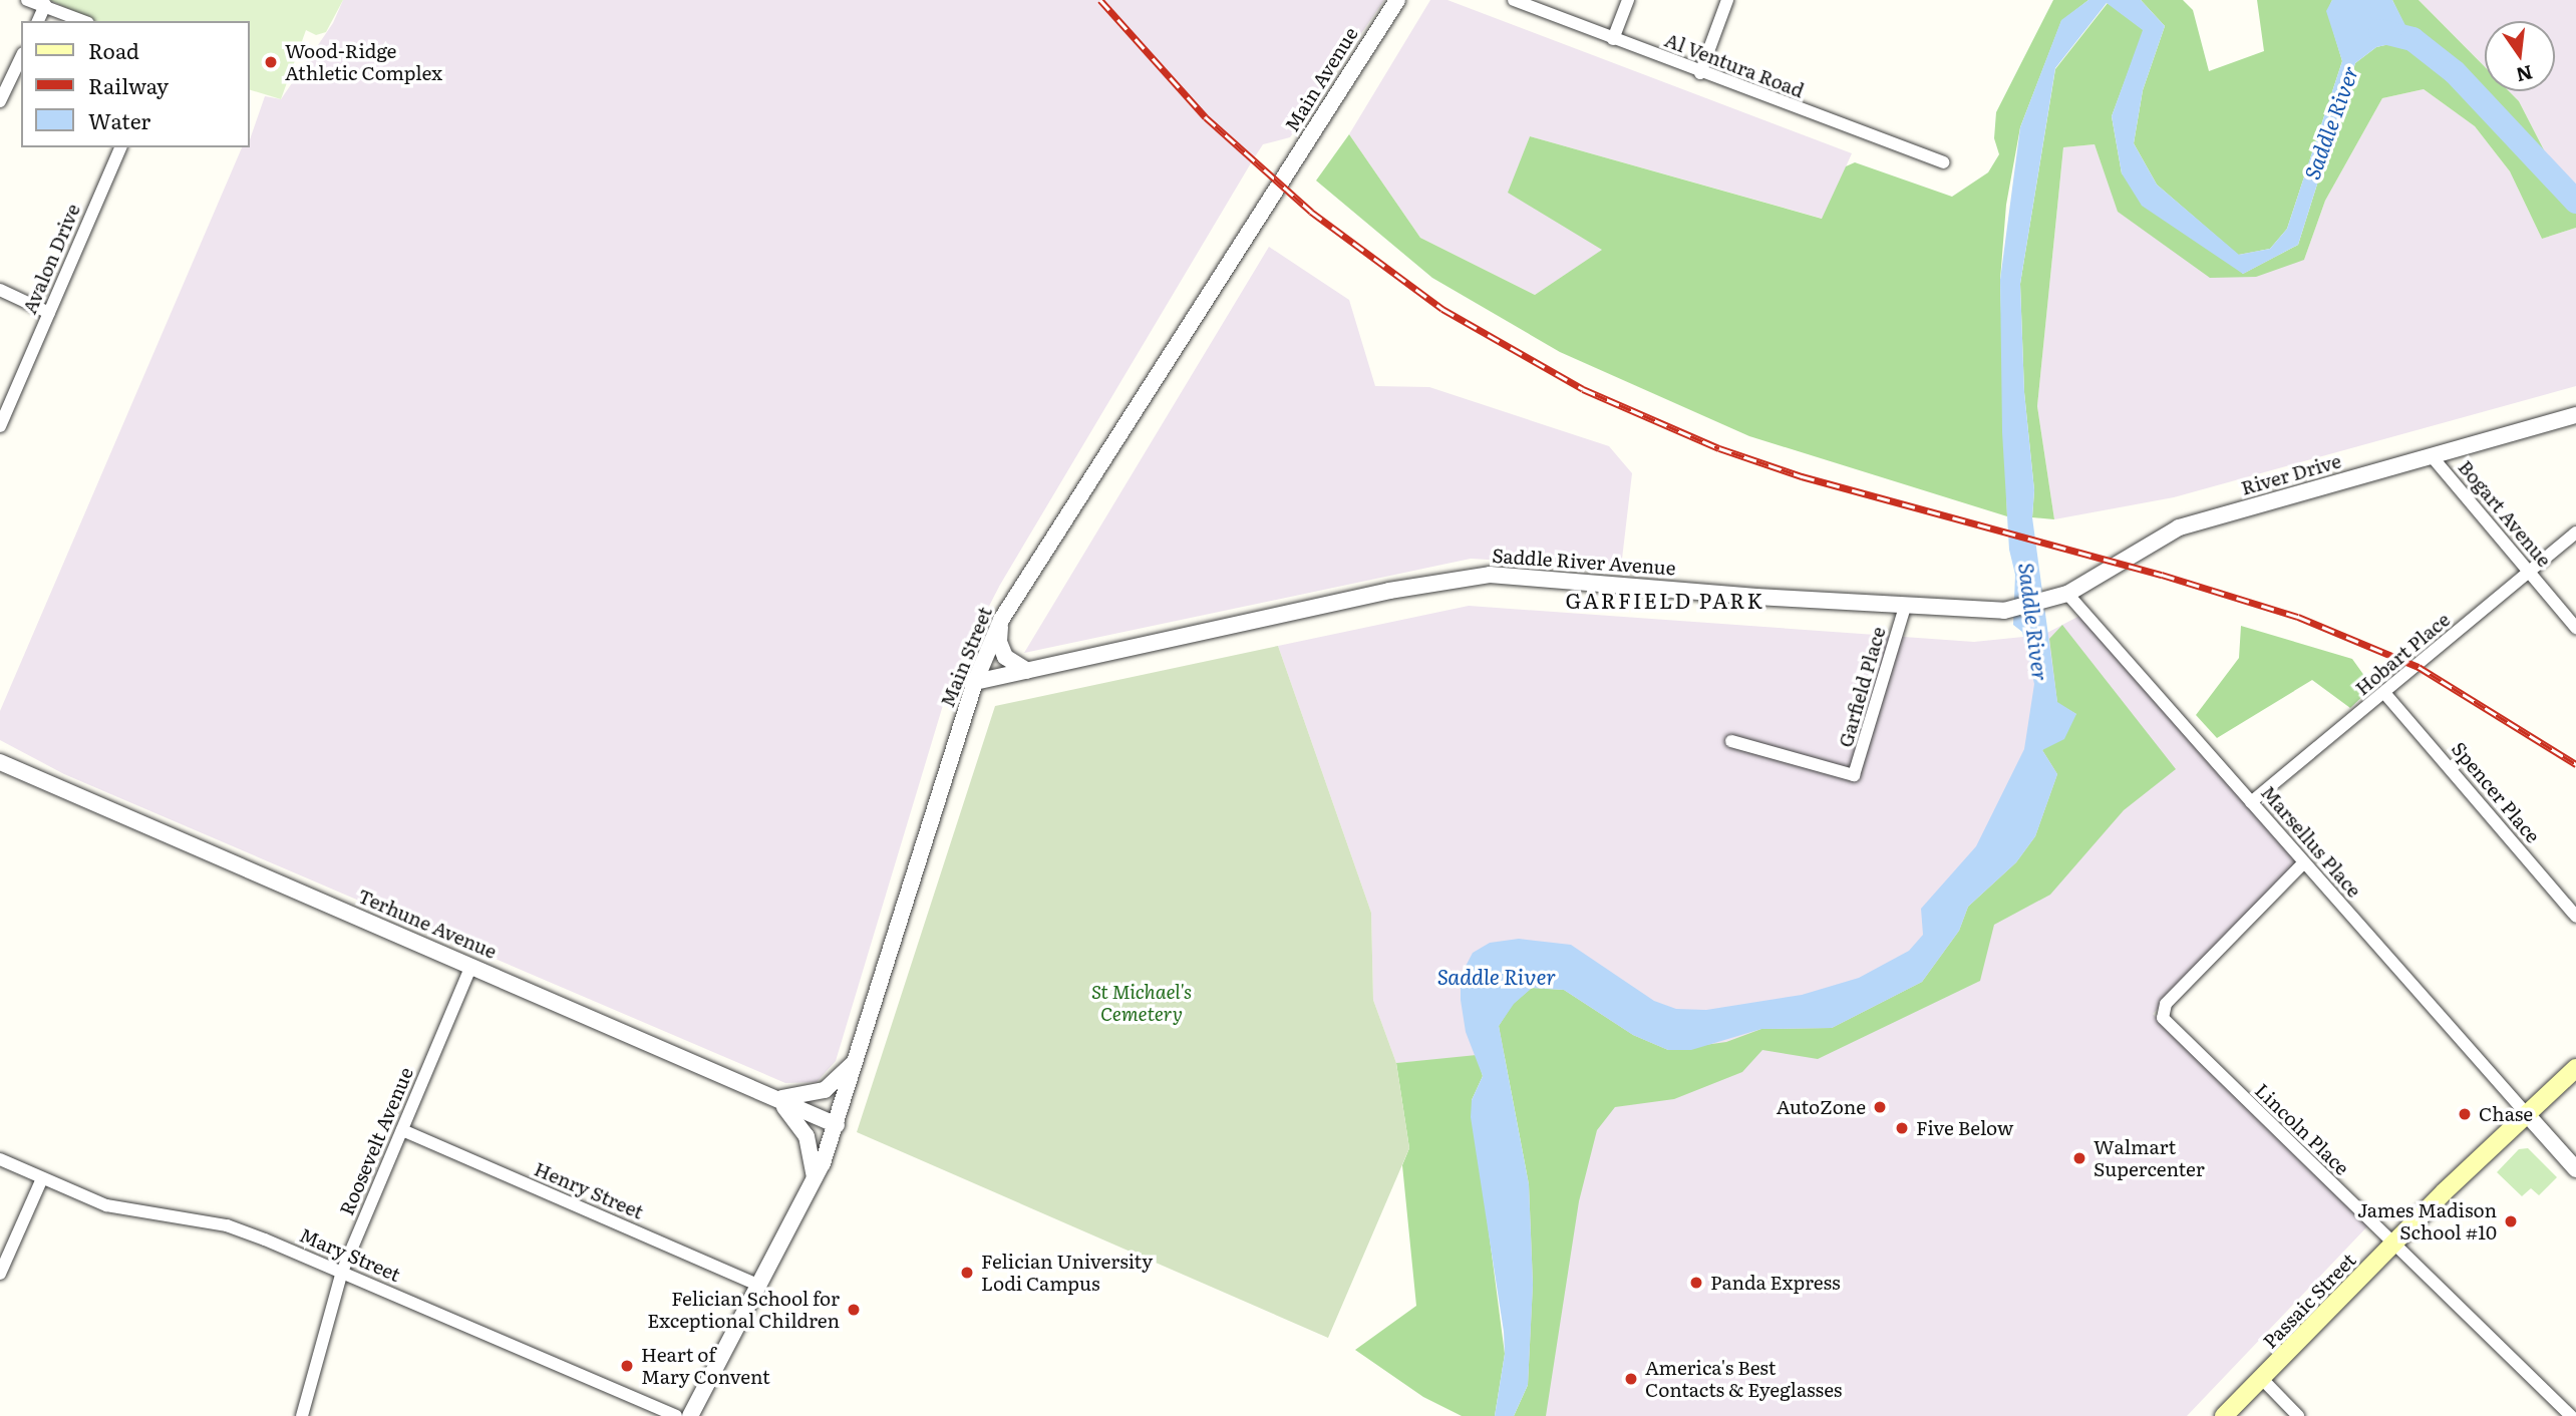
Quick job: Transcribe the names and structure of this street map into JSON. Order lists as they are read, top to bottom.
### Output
{
  "streets": {
    "main road": ["Passaic Street"],
    "street": [
      "Al Ventura Road",
      "Main Avenue",
      "Avalon Drive",
      "River Drive",
      "Bogart Avenue",
      "Saddle River Avenue",
      "Hobart Place",
      "Main Street",
      "Garfield Place",
      "Spencer Place",
      "Marsellus Place",
      "Terhune Avenue",
      "Lincoln Place",
      "Roosevelt Avenue",
      "Henry Street",
      "Mary Street"
    ]
  },
  "crossings": [
    ["Main Avenue", "Main Street"],
    ["River Drive", "Bogart Avenue"],
    ["River Drive", "Saddle River Avenue"],
    ["River Drive", "Marsellus Place"],
    ["Bogart Avenue", "Hobart Place"],
    ["Saddle River Avenue", "Main Street"],
    ["Saddle River Avenue", "Garfield Place"],
    ["Hobart Place", "Spencer Place"],
    ["Hobart Place", "Marsellus Place"],
    ["Main Street", "Terhune Avenue"],
    ["Main Street", "Henry Street"],
    ["Marsellus Place", "Lincoln Place"],
    ["Marsellus Place", "Passaic Street"],
    ["Terhune Avenue", "Roosevelt Avenue"],
    ["Lincoln Place", "Passaic Street"],
    ["Roosevelt Avenue", "Henry Street"],
    ["Roosevelt Avenue", "Mary Street"]
  ],
  "districts": ["GARFIELD PARK"],
  "water": ["Saddle River"],
  "parks": ["St Michael's Cemetery"],
  "places": [
    "Wood-Ridge Athletic Complex",
    "AutoZone",
    "Chase",
    "Five Below",
    "Walmart Supercenter",
    "James Madison School #10",
    "Felician University Lodi Campus",
    "Panda Express",
    "Felician School for Exceptional Children",
    "Heart of Mary Convent",
    "America's Best Contacts & Eyeglasses"
  ],
  "legend": ["Road", "Railway", "Water"],
  "north": "bottom"
}
